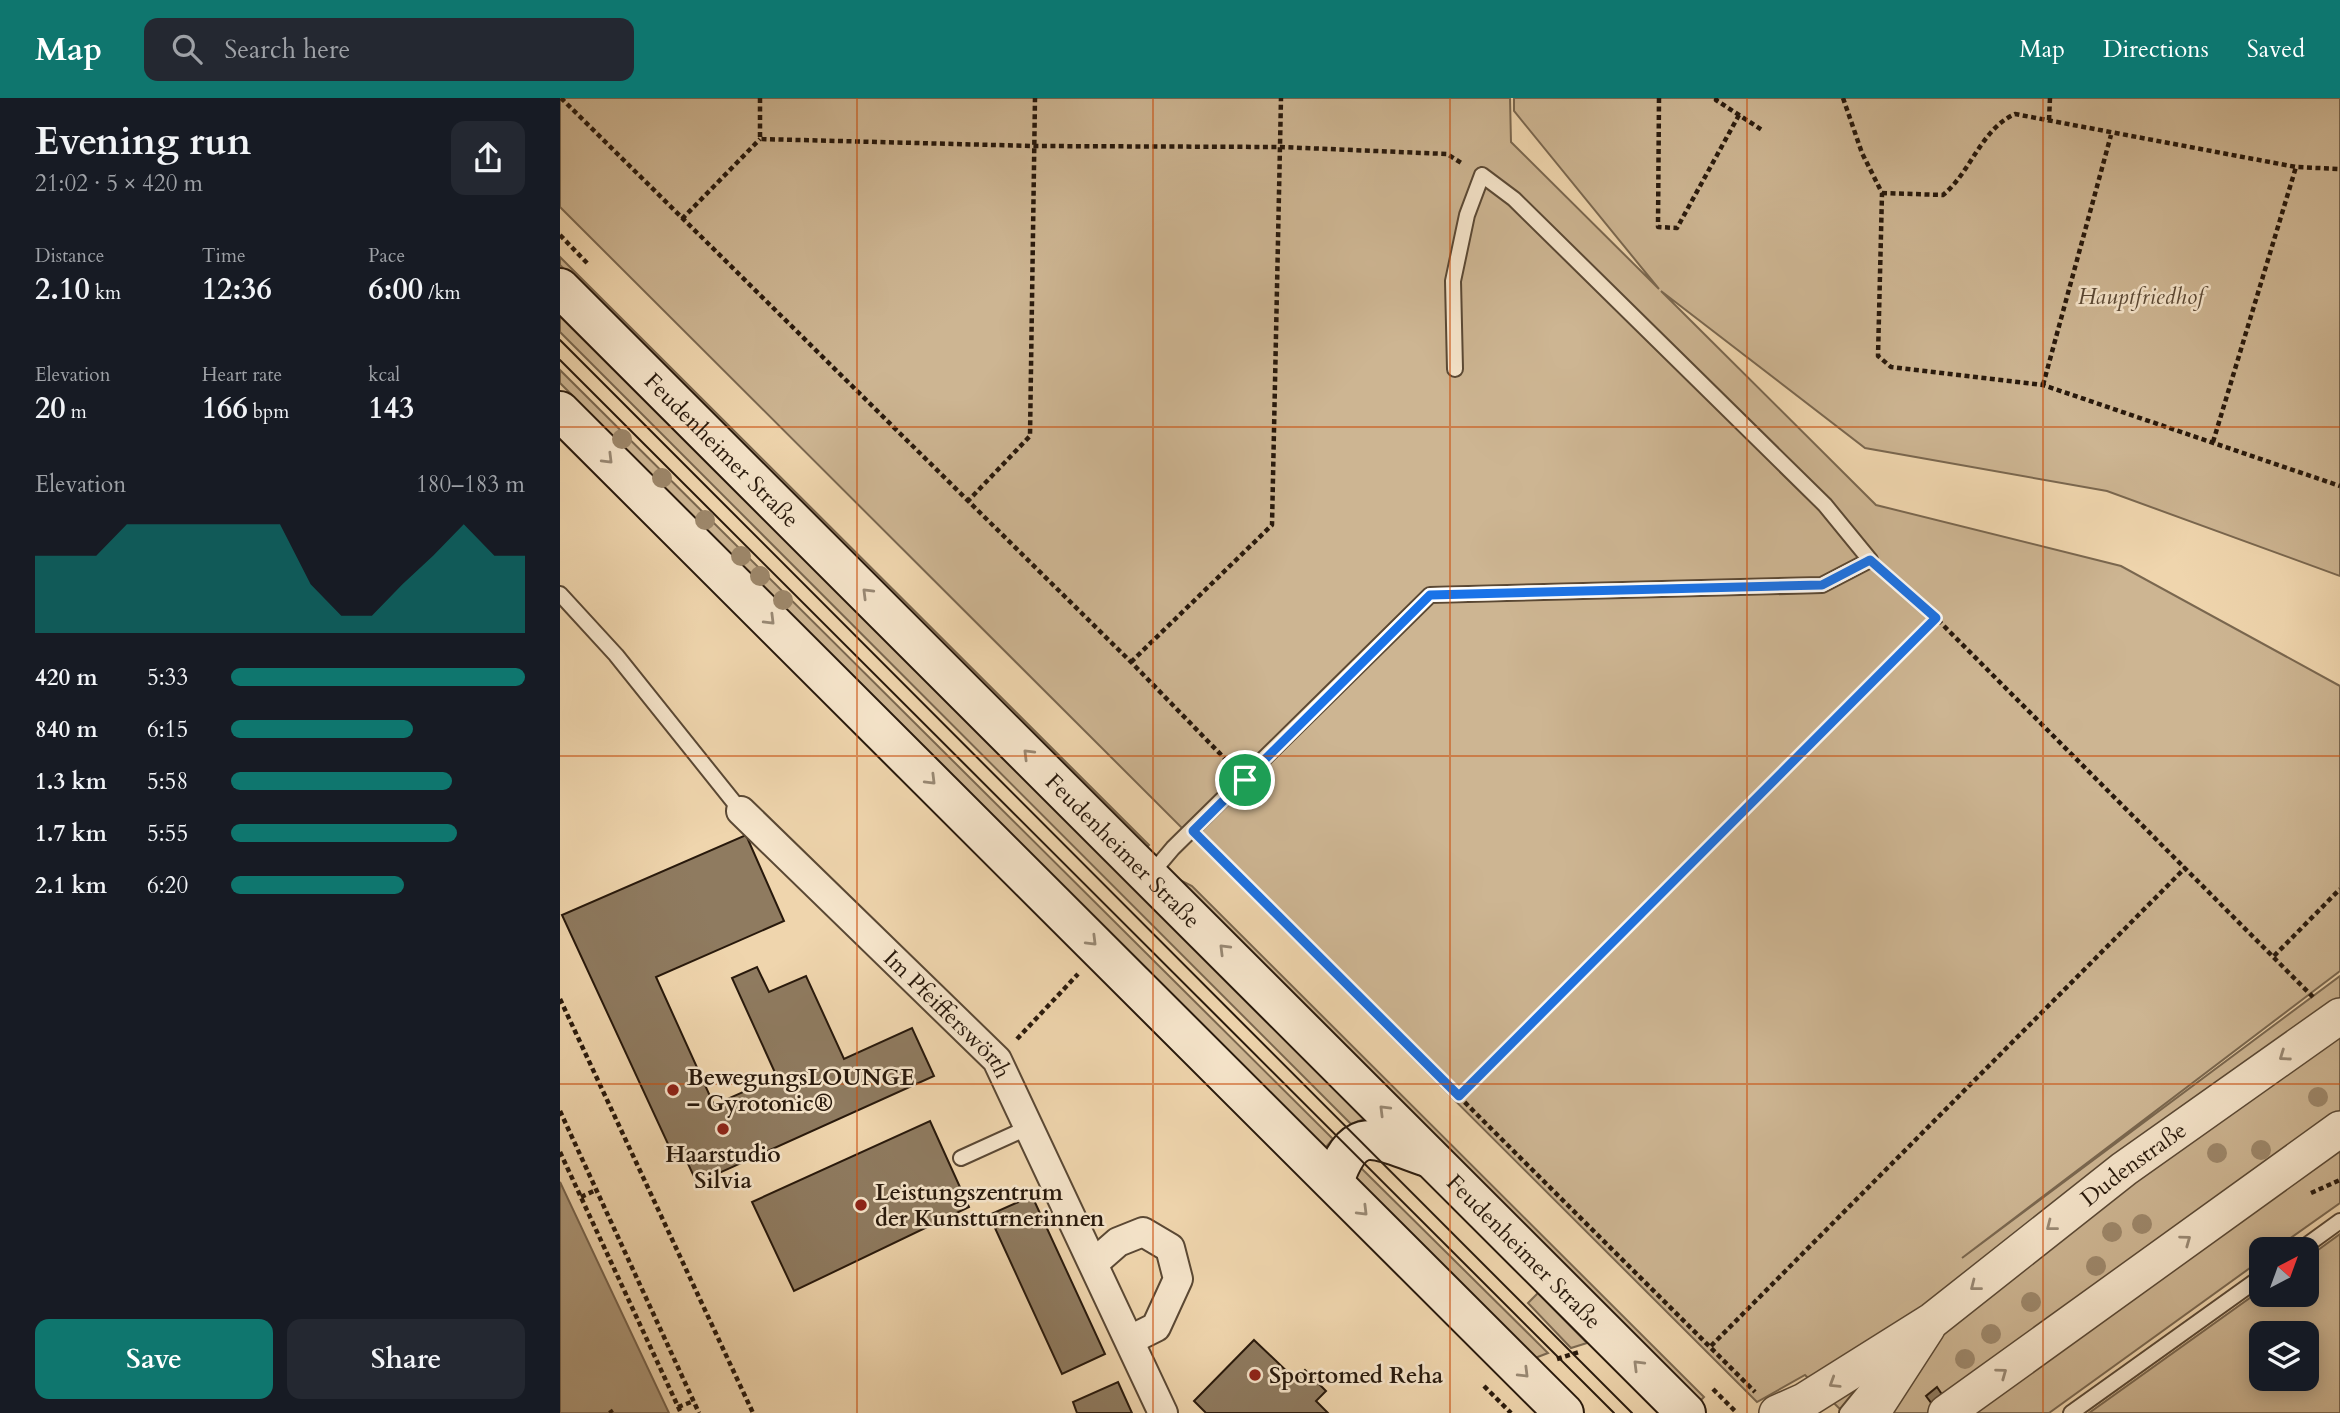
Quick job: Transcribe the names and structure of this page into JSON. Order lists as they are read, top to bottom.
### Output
{
  "streets": {
    "main road": ["Feudenheimer Straße"],
    "street": ["Im Pfeifferswörth", "Dudenstraße"]
  },
  "parks": ["Hauptfriedhof"],
  "places": [
    "BewegungsLOUNGE – Gyrotonic®",
    "Haarstudio Silvia",
    "Leistungszentrum der Kunstturnerinnen",
    "Sportomed Reha"
  ],
  "north": "top right",
  "page": {
    "header": "Map",
    "search": "Search here",
    "nav": ["Map", "Directions", "Saved"],
    "heading": ["Evening run", "21:02 · 5 × 420 m"],
    "stats": [
      ["Distance", "2.10 km"],
      ["Time", "12:36"],
      ["Pace", "6:00 /km"],
      ["Elevation", "20 m"],
      ["Heart rate", "166 bpm"],
      ["kcal", "143"]
    ],
    "chart": ["Elevation", "180–183 m"],
    "list": [
      {
        "name": "420 m",
        "note": "5:33"
      },
      {
        "name": "840 m",
        "note": "6:15"
      },
      {
        "name": "1.3 km",
        "note": "5:58"
      },
      {
        "name": "1.7 km",
        "note": "5:55"
      },
      {
        "name": "2.1 km",
        "note": "6:20"
      }
    ],
    "buttons": ["Save", "Share"]
  }
}
